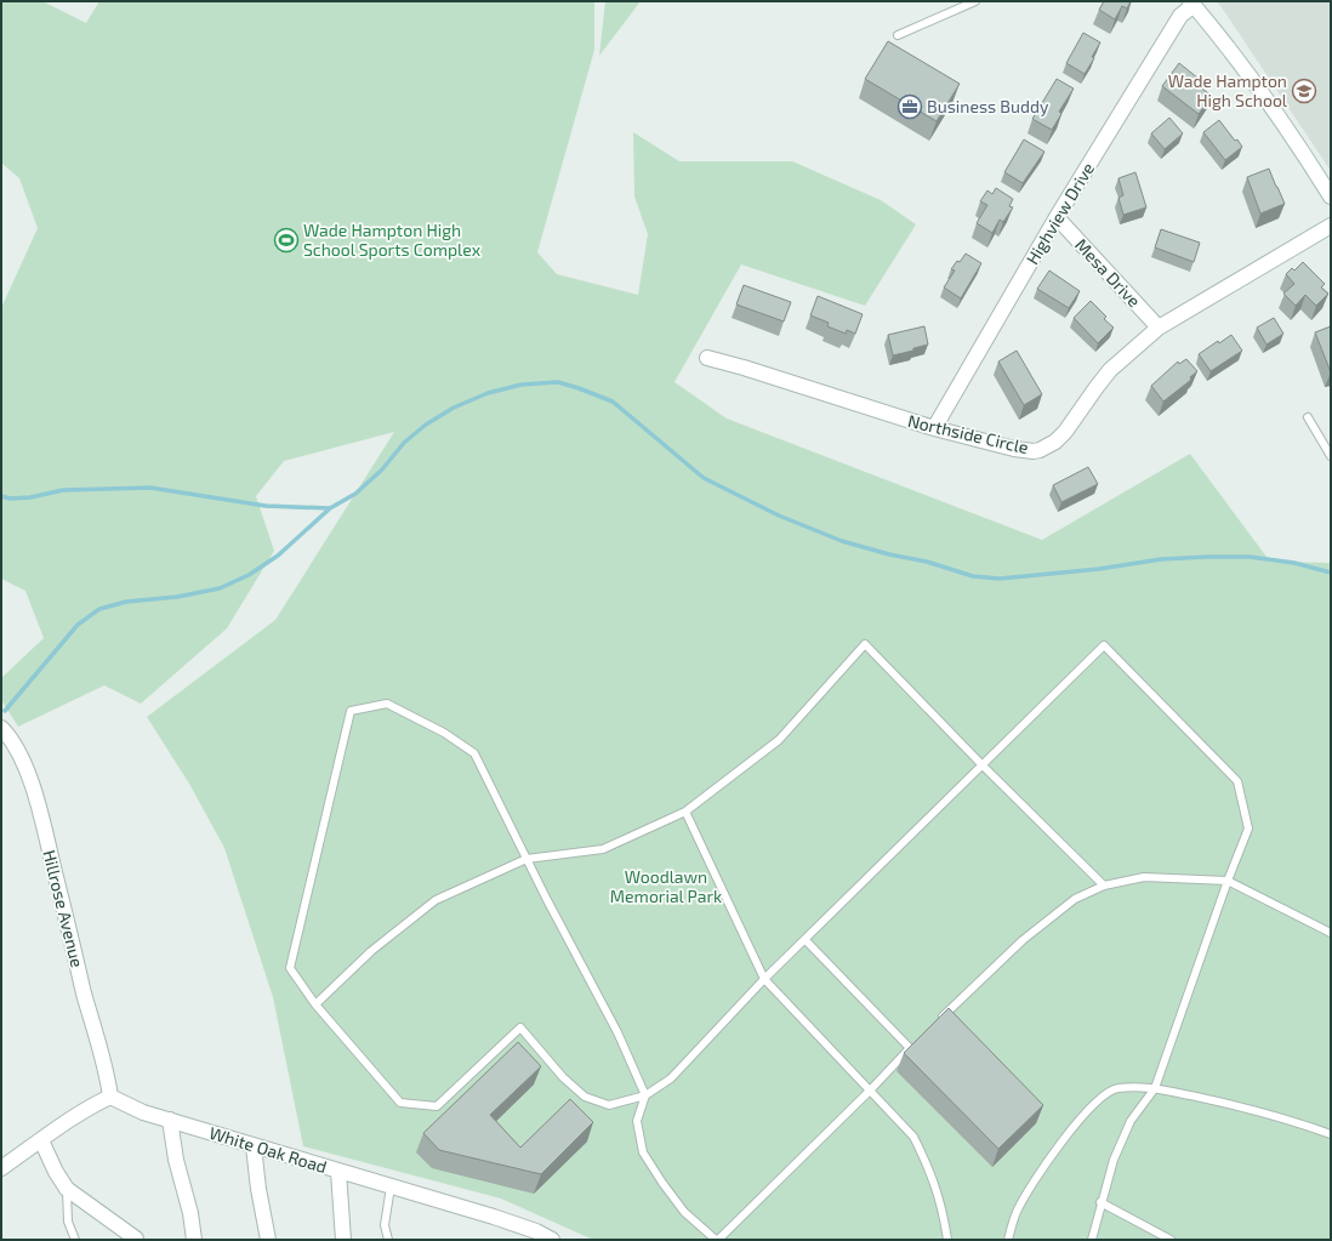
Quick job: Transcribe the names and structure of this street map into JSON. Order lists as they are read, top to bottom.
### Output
{
  "streets": {
    "street": [
      "Highview Drive",
      "Mesa Drive",
      "Northside Circle",
      "Hillrose Avenue",
      "White Oak Road"
    ]
  },
  "crossings": [
    ["Highview Drive", "Mesa Drive"],
    ["Highview Drive", "Northside Circle"],
    ["Mesa Drive", "Northside Circle"],
    ["Hillrose Avenue", "White Oak Road"]
  ],
  "parks": ["Woodlawn Memorial Park"],
  "places": {
    "school or university": ["Wade Hampton High School"],
    "office": ["Business Buddy"],
    "sports": ["Wade Hampton High School Sports Complex"]
  }
}
